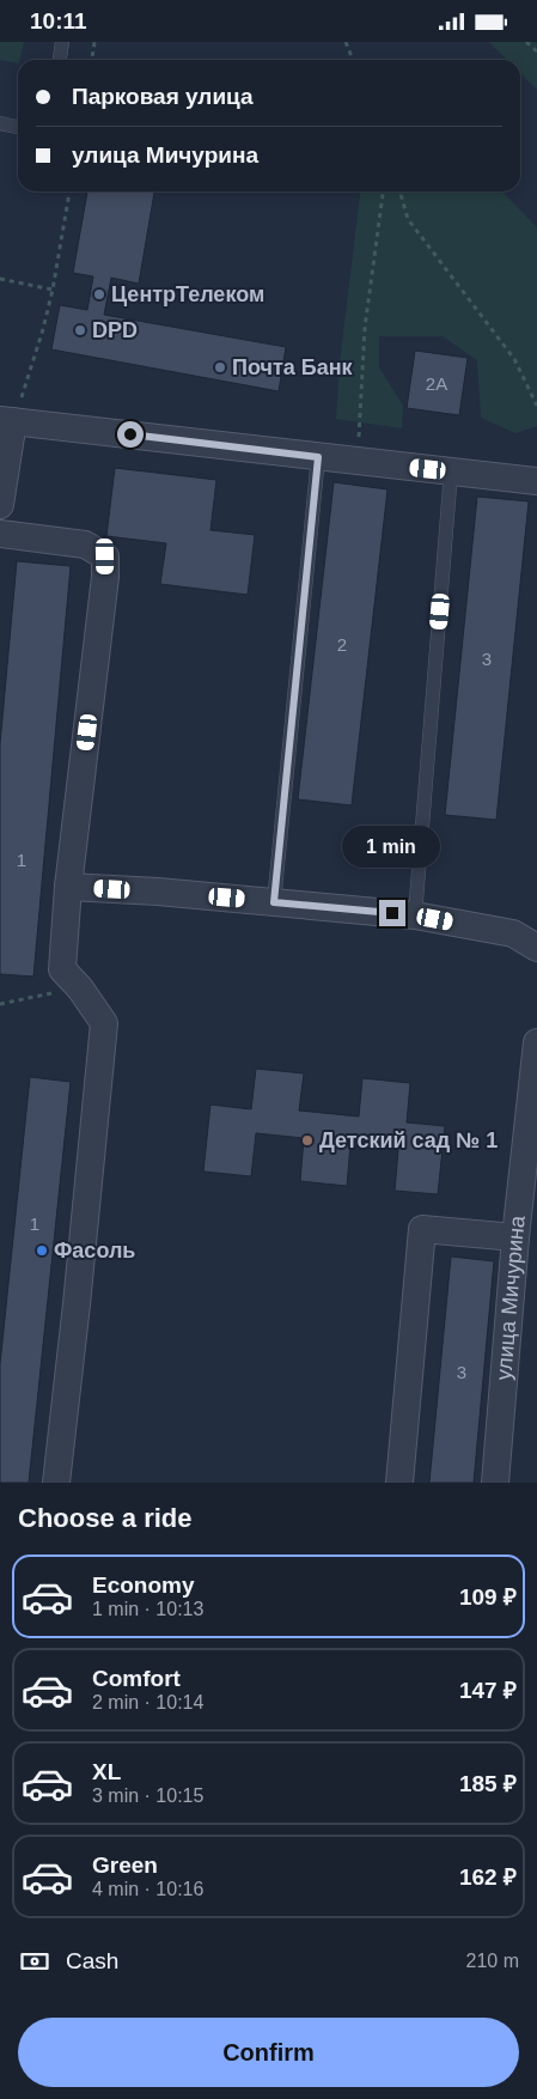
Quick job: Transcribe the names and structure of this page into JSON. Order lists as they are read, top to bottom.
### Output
{
  "streets": {
    "street": ["улица Мичурина"]
  },
  "places": [
    "ЦентрТелеком",
    "DPD",
    "Почта Банк",
    "Детский сад № 1",
    "Фасоль"
  ],
  "house_numbers": [
    "2А",
    "2",
    "3",
    "1",
    "1",
    "3"
  ],
  "page": {
    "status": "10:11",
    "banner": ["Парковая улица", "улица Мичурина"],
    "bubble": "1 min",
    "heading": "Choose a ride",
    "list": [
      {
        "name": "Economy",
        "note": "1 min · 10:13",
        "value": "109 ₽"
      },
      {
        "name": "Comfort",
        "note": "2 min · 10:14",
        "value": "147 ₽"
      },
      {
        "name": "XL",
        "note": "3 min · 10:15",
        "value": "185 ₽"
      },
      {
        "name": "Green",
        "note": "4 min · 10:16",
        "value": "162 ₽"
      }
    ],
    "pay": ["Cash", "210 m"],
    "buttons": "Confirm"
  }
}
